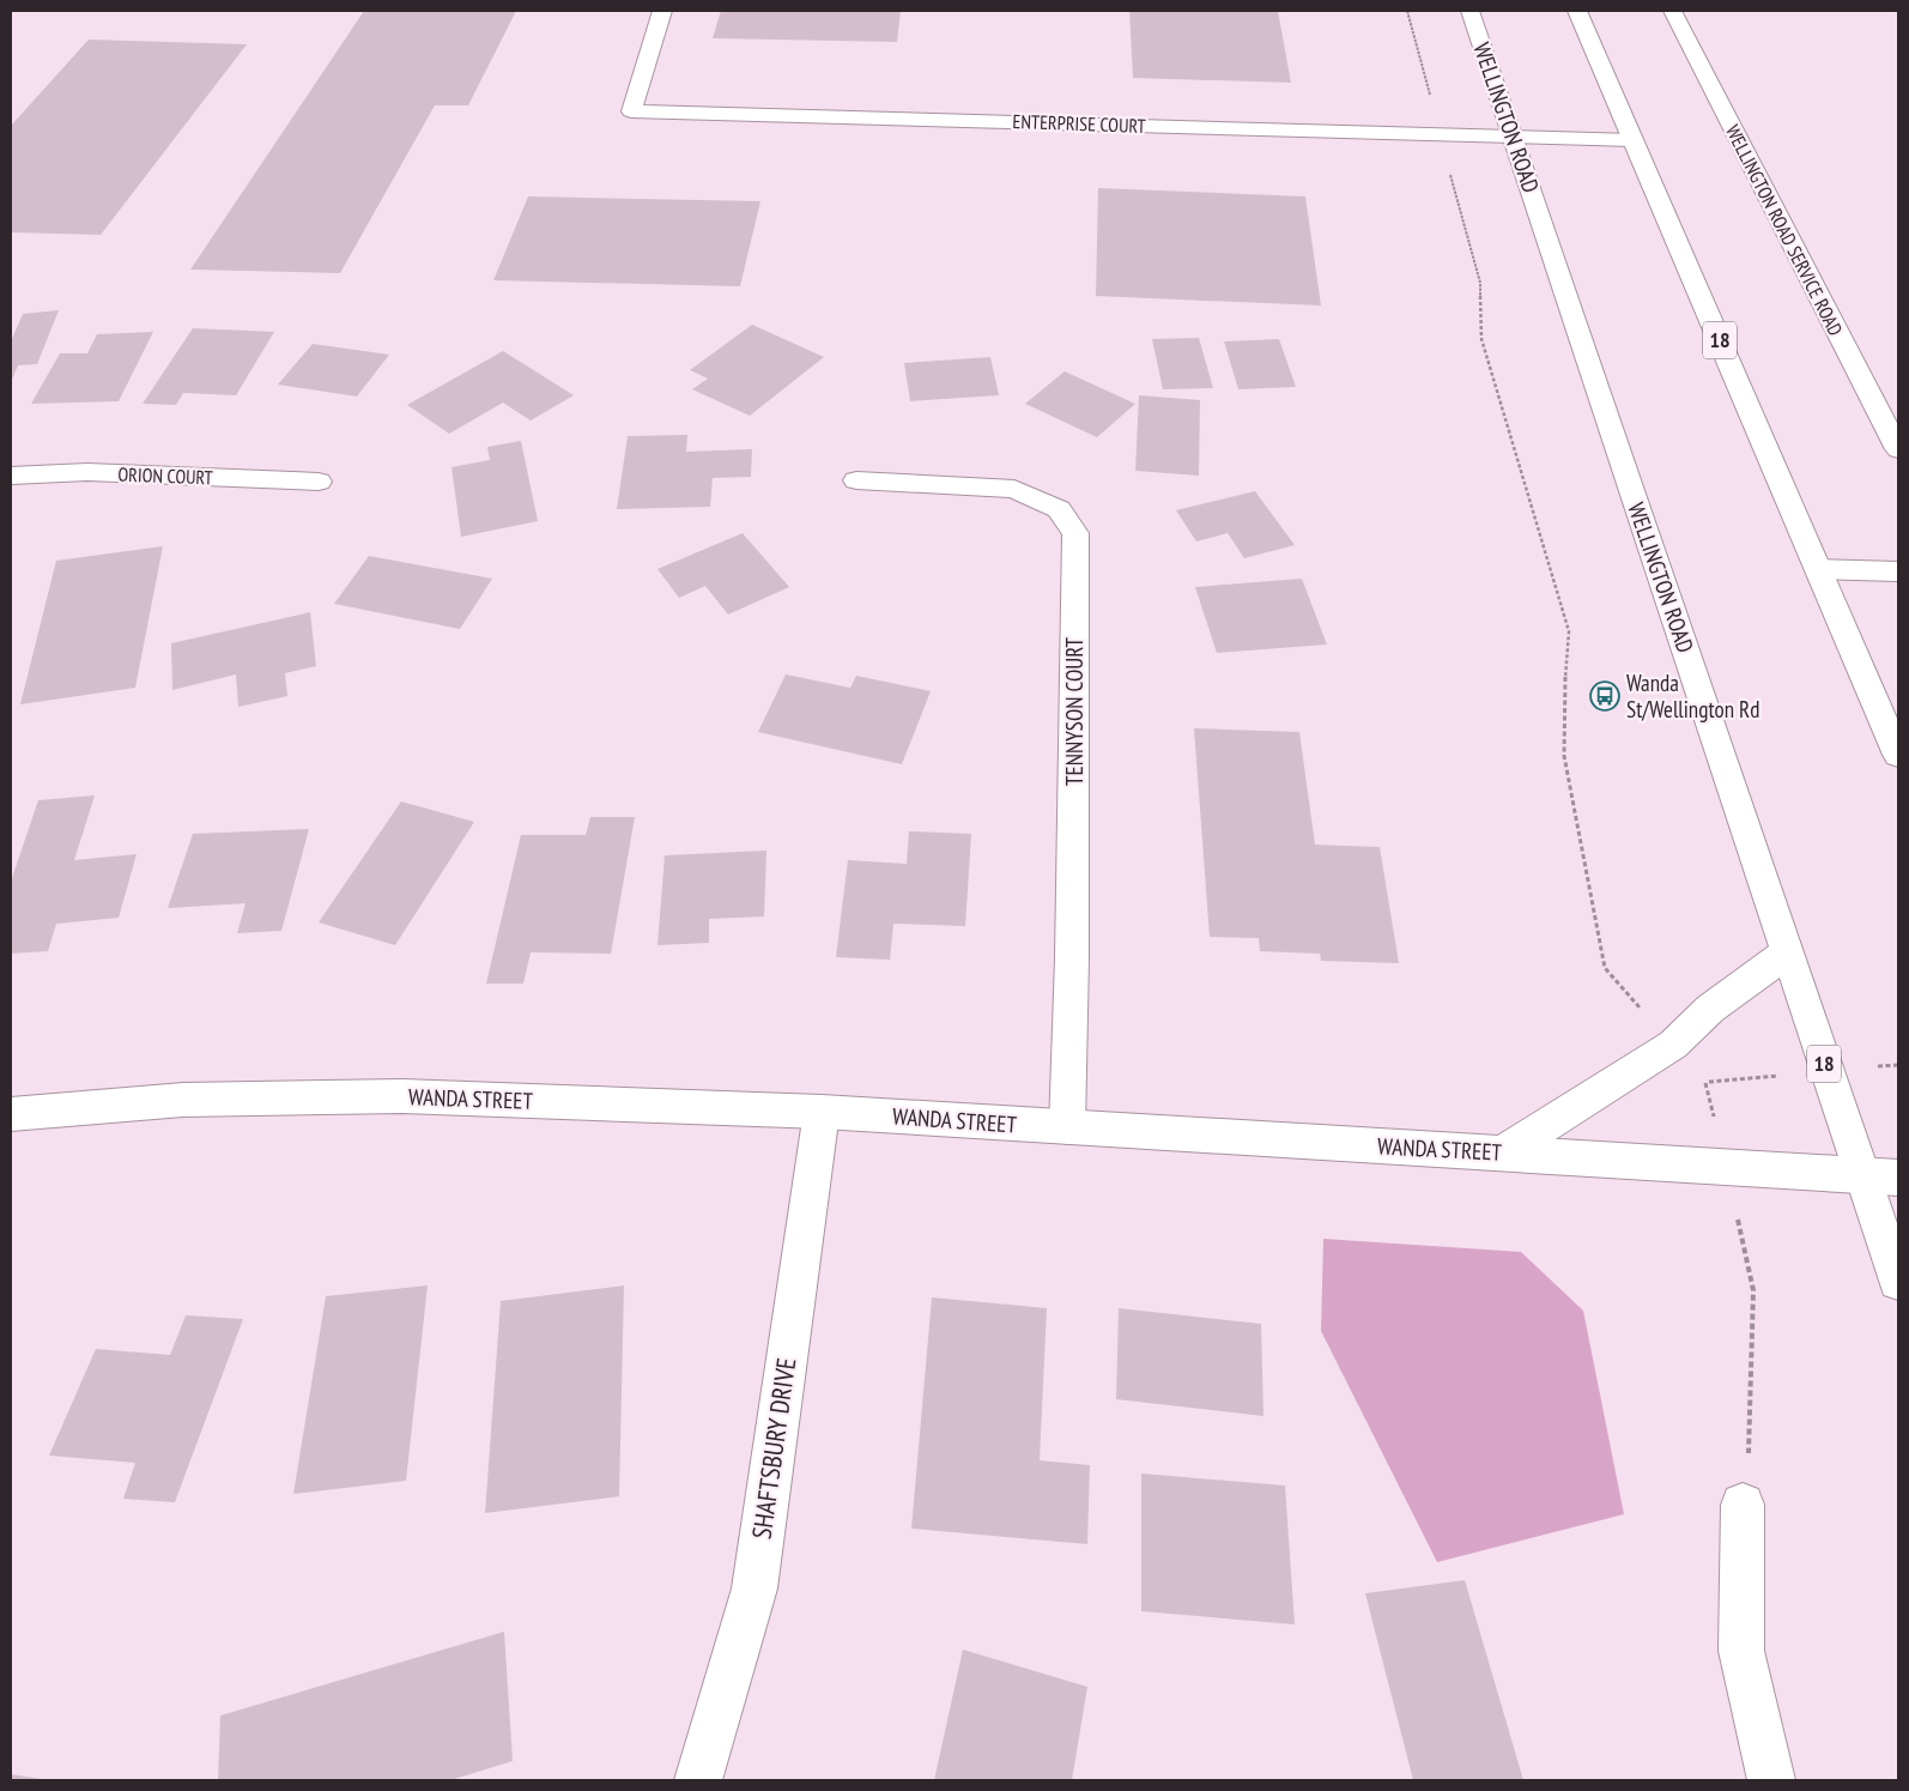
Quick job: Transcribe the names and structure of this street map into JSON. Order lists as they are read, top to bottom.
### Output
{
  "streets": {
    "main road": [
      "WELLINGTON ROAD",
      "ENTERPRISE COURT",
      "WELLINGTON ROAD SERVICE ROAD",
      "18",
      "ORION COURT",
      "TENNYSON COURT",
      "WANDA STREET",
      "SHAFTSBURY DRIVE"
    ]
  },
  "crossings": [
    ["WELLINGTON ROAD", "ENTERPRISE COURT"],
    ["WELLINGTON ROAD", "WANDA STREET"],
    ["ENTERPRISE COURT", "18"],
    ["TENNYSON COURT", "WANDA STREET"],
    ["WANDA STREET", "SHAFTSBURY DRIVE"]
  ],
  "places": {
    "bus stop": ["Wanda St/Wellington Rd"]
  }
}
